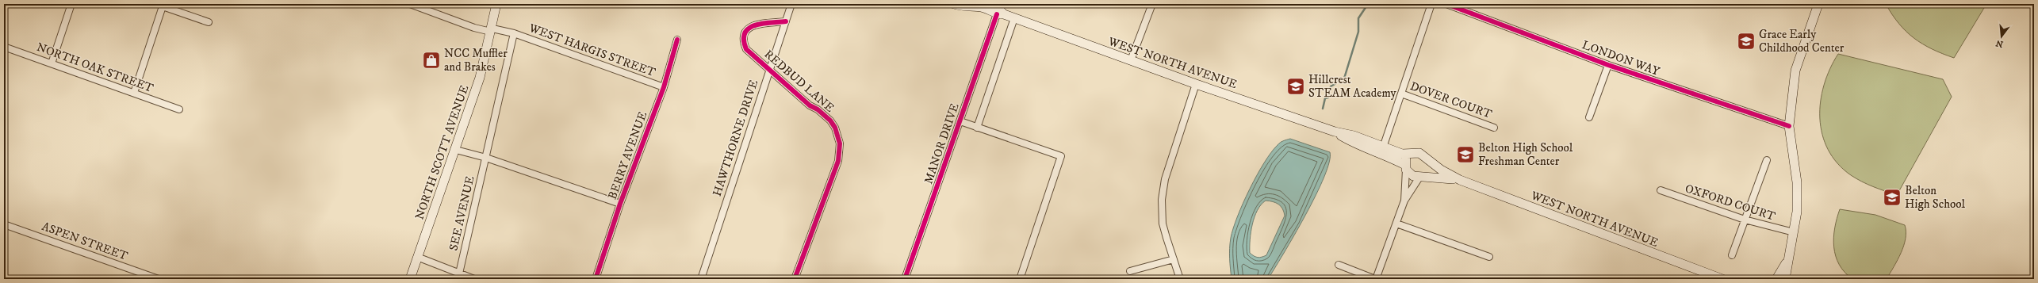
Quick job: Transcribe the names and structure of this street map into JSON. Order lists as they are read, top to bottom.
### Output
{
  "streets": {
    "main road": ["WEST NORTH AVENUE", "NORTH SCOTT AVENUE"],
    "street": [
      "WEST HARGIS STREET",
      "LONDON WAY",
      "NORTH OAK STREET",
      "REDBUD LANE",
      "DOVER COURT",
      "HAWTHORNE DRIVE",
      "MANOR DRIVE",
      "BERRY AVENUE",
      "OXFORD COURT",
      "SEE AVENUE",
      "ASPEN STREET"
    ]
  },
  "crossings": [
    ["WEST HARGIS STREET", "NORTH SCOTT AVENUE"],
    ["WEST HARGIS STREET", "BERRY AVENUE"],
    ["WEST HARGIS STREET", "SEE AVENUE"],
    ["WEST NORTH AVENUE", "MANOR DRIVE"],
    ["REDBUD LANE", "HAWTHORNE DRIVE"]
  ],
  "places": {
    "school or university": [
      "Grace Early Childhood Center",
      "Hillcrest STEAM Academy",
      "Belton High School Freshman Center",
      "Belton High School"
    ],
    "shop": ["NCC Muffler and Brakes"]
  },
  "north": "bottom"
}
